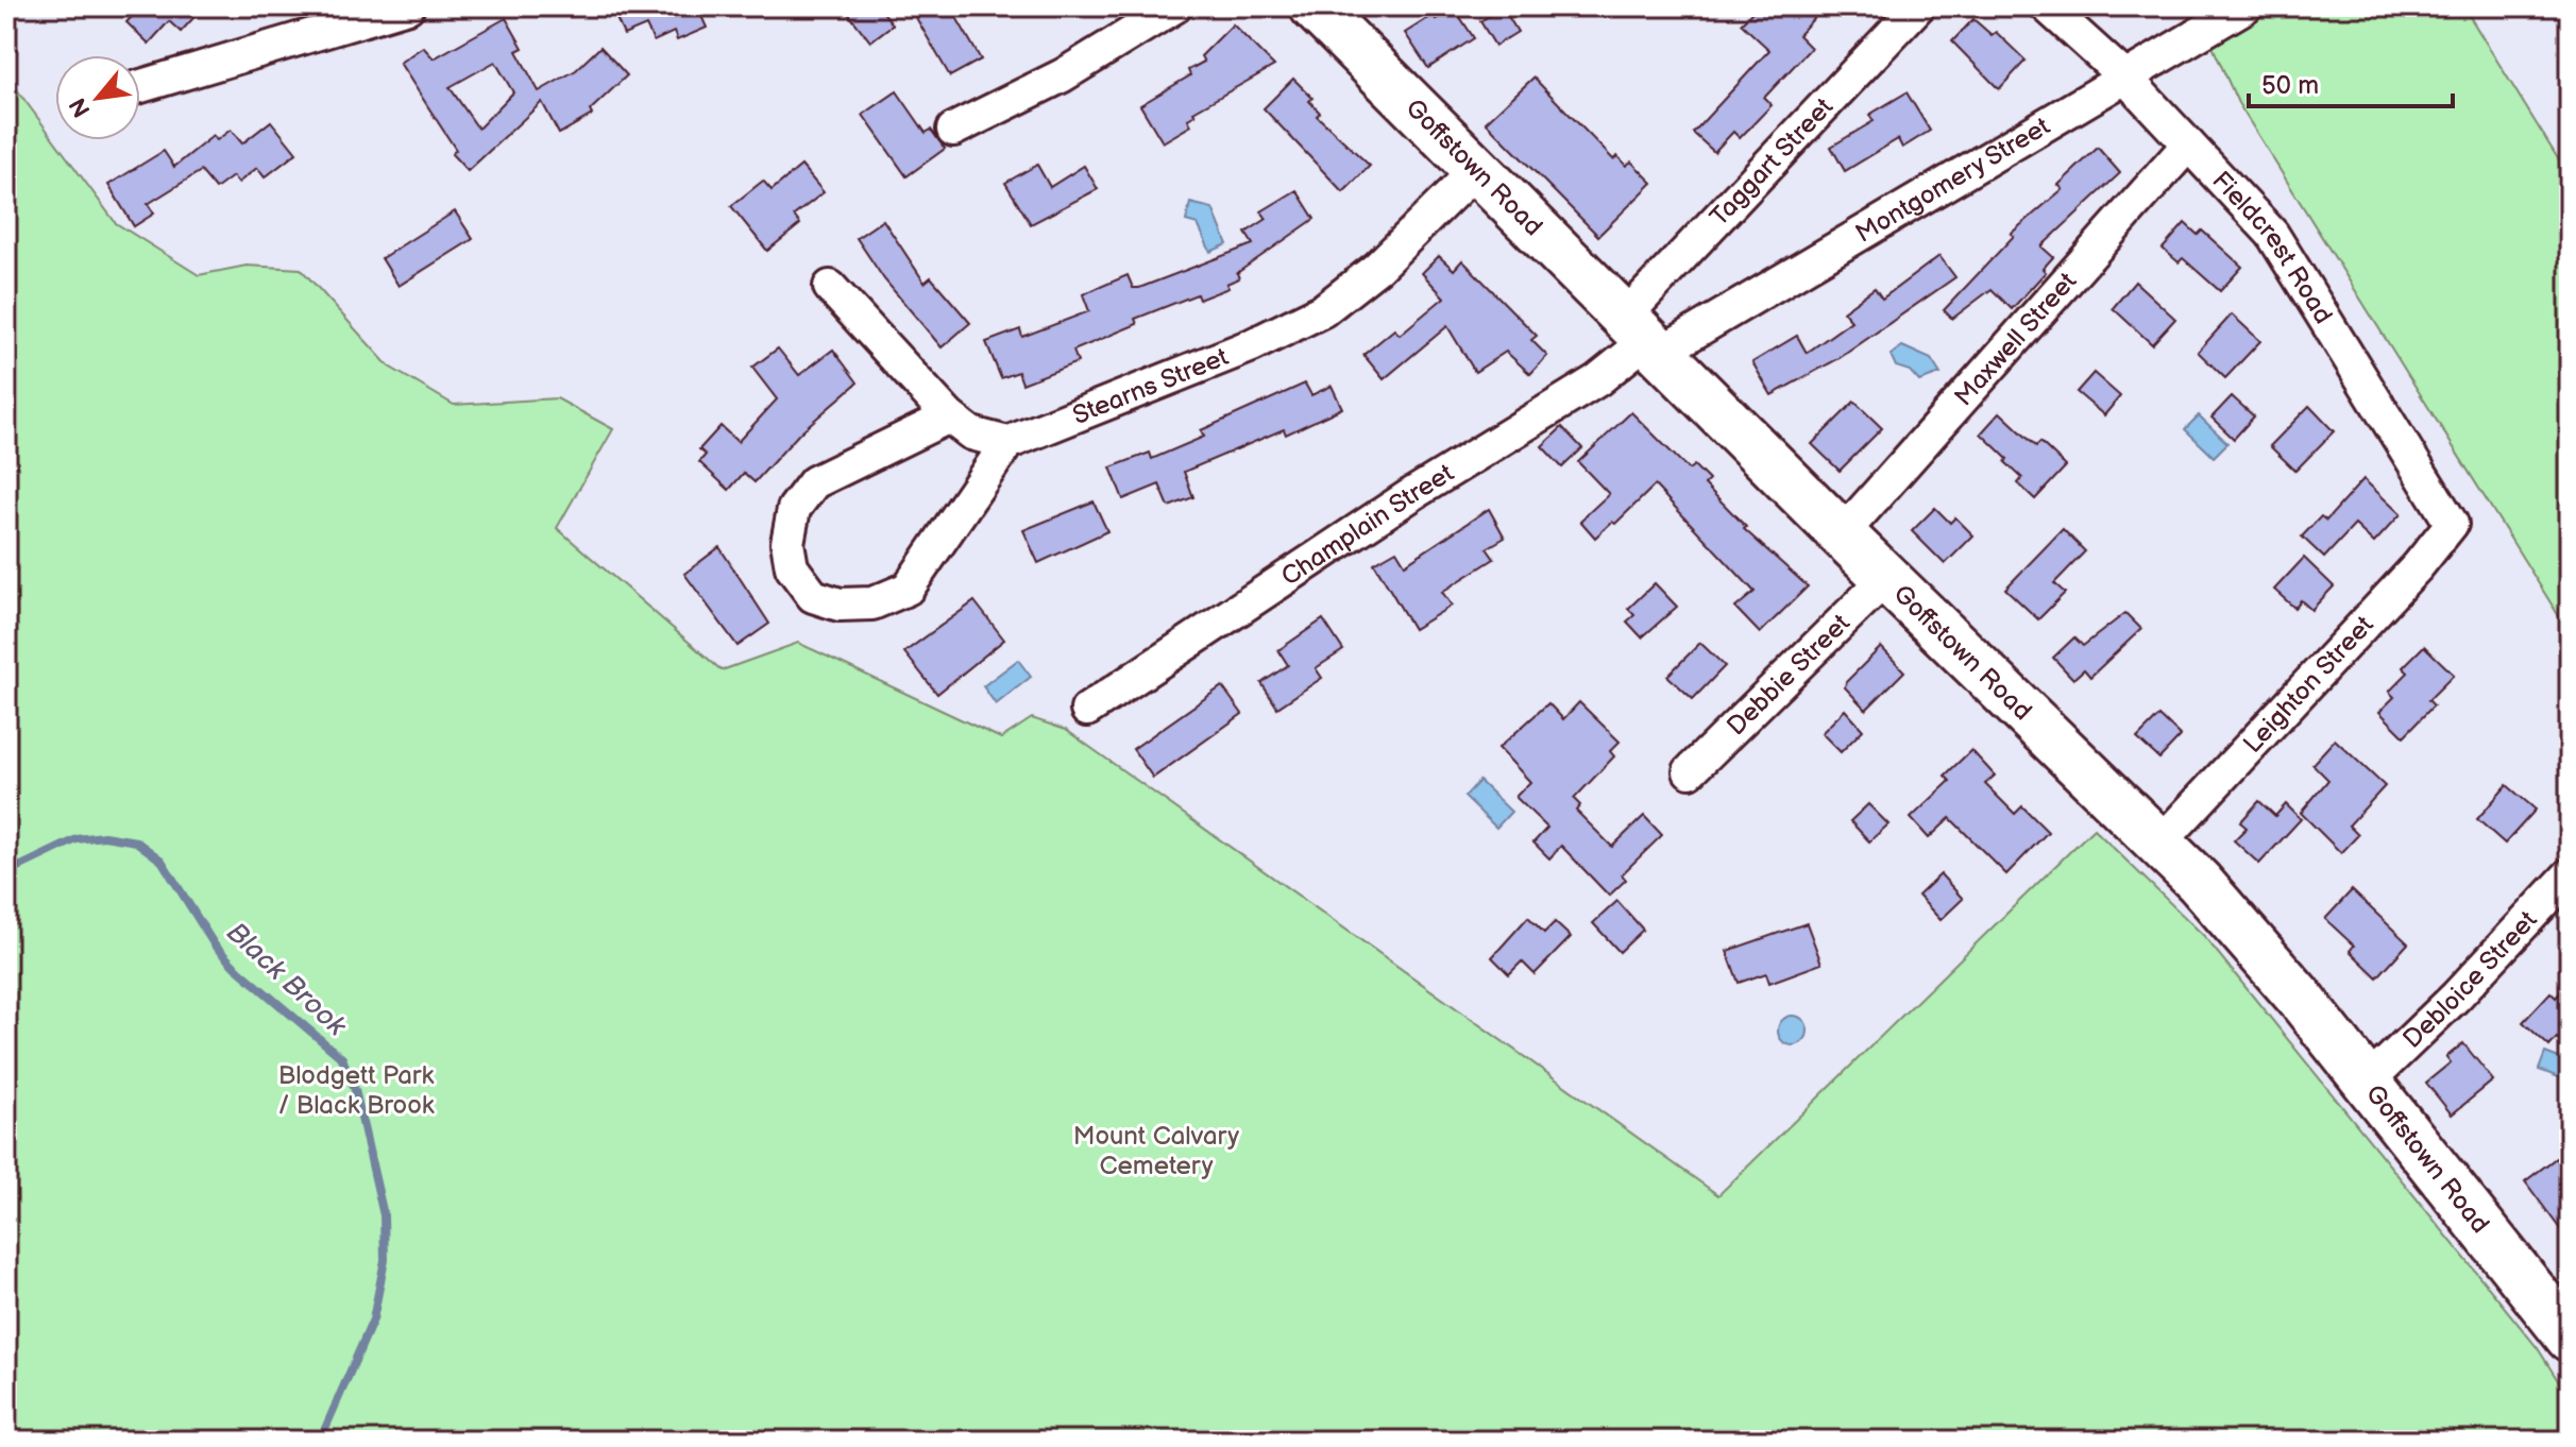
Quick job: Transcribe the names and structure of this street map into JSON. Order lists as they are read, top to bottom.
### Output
{
  "streets": {
    "main road": ["Goffstown Road"],
    "street": [
      "Taggart Street",
      "Montgomery Street",
      "Fieldcrest Road",
      "Maxwell Street",
      "Stearns Street",
      "Champlain Street",
      "Debbie Street",
      "Leighton Street",
      "Debloice Street"
    ]
  },
  "crossings": [
    ["Taggart Street", "Goffstown Road"],
    ["Taggart Street", "Montgomery Street"],
    ["Taggart Street", "Champlain Street"],
    ["Goffstown Road", "Montgomery Street"],
    ["Goffstown Road", "Maxwell Street"],
    ["Goffstown Road", "Stearns Street"],
    ["Goffstown Road", "Champlain Street"],
    ["Goffstown Road", "Debbie Street"],
    ["Goffstown Road", "Leighton Street"],
    ["Goffstown Road", "Debloice Street"],
    ["Montgomery Street", "Fieldcrest Road"],
    ["Montgomery Street", "Champlain Street"],
    ["Fieldcrest Road", "Maxwell Street"],
    ["Fieldcrest Road", "Leighton Street"]
  ],
  "water": ["Black Brook"],
  "parks": ["Blodgett Park / Black Brook", "Mount Calvary Cemetery"],
  "scale_bar": "50 m",
  "north": "bottom left"
}
